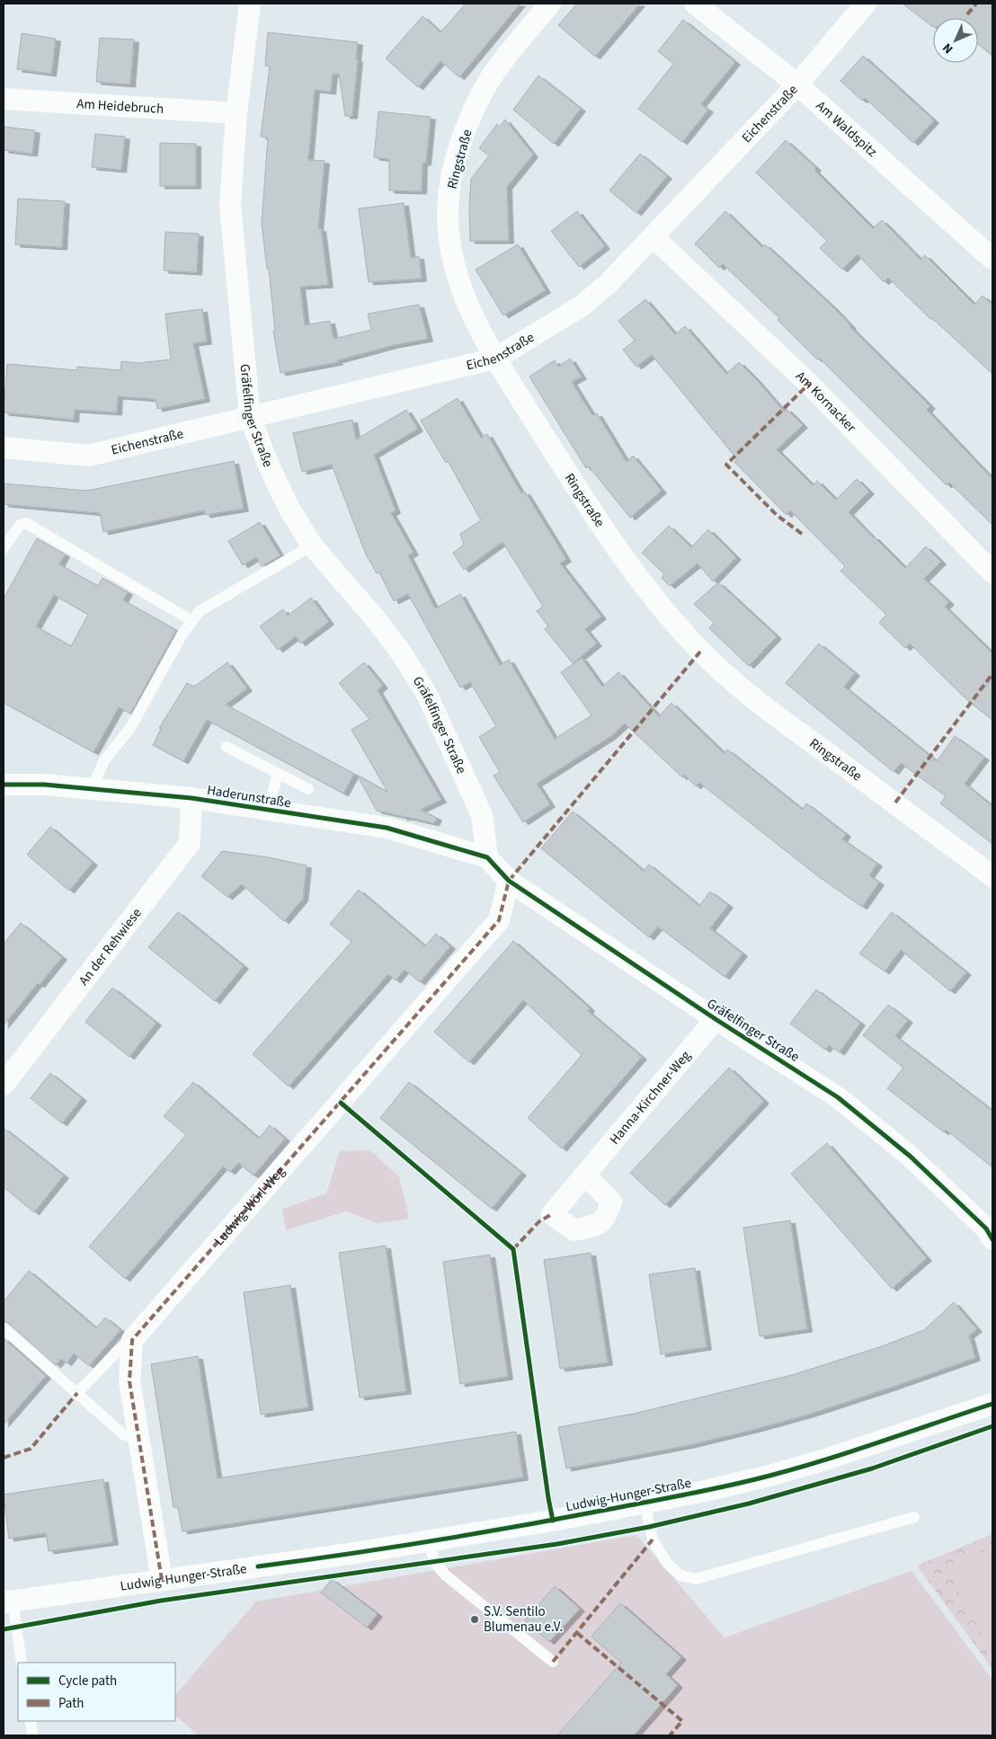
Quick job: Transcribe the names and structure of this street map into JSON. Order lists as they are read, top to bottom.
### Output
{
  "streets": {
    "street": [
      "Am Heidebruch",
      "Eichenstraße",
      "Am Waldspitz",
      "Ringstraße",
      "Am Kornacker",
      "Gräfelfinger Straße",
      "Haderunstraße",
      "An der Rehwiese",
      "Hanna-Kirchner-Weg",
      "Ludwig-Wörl-Weg",
      "Ludwig-Hunger-Straße"
    ]
  },
  "crossings": [
    ["Am Heidebruch", "Gräfelfinger Straße"],
    ["Eichenstraße", "Am Waldspitz"],
    ["Eichenstraße", "Ringstraße"],
    ["Eichenstraße", "Am Kornacker"],
    ["Eichenstraße", "Gräfelfinger Straße"],
    ["Gräfelfinger Straße", "Haderunstraße"],
    ["Gräfelfinger Straße", "Hanna-Kirchner-Weg"],
    ["Gräfelfinger Straße", "Ludwig-Wörl-Weg"],
    ["Haderunstraße", "An der Rehwiese"]
  ],
  "places": ["S.V. Sentilo Blumenau e.V."],
  "legend": ["Cycle path", "Path"],
  "north": "bottom left"
}
